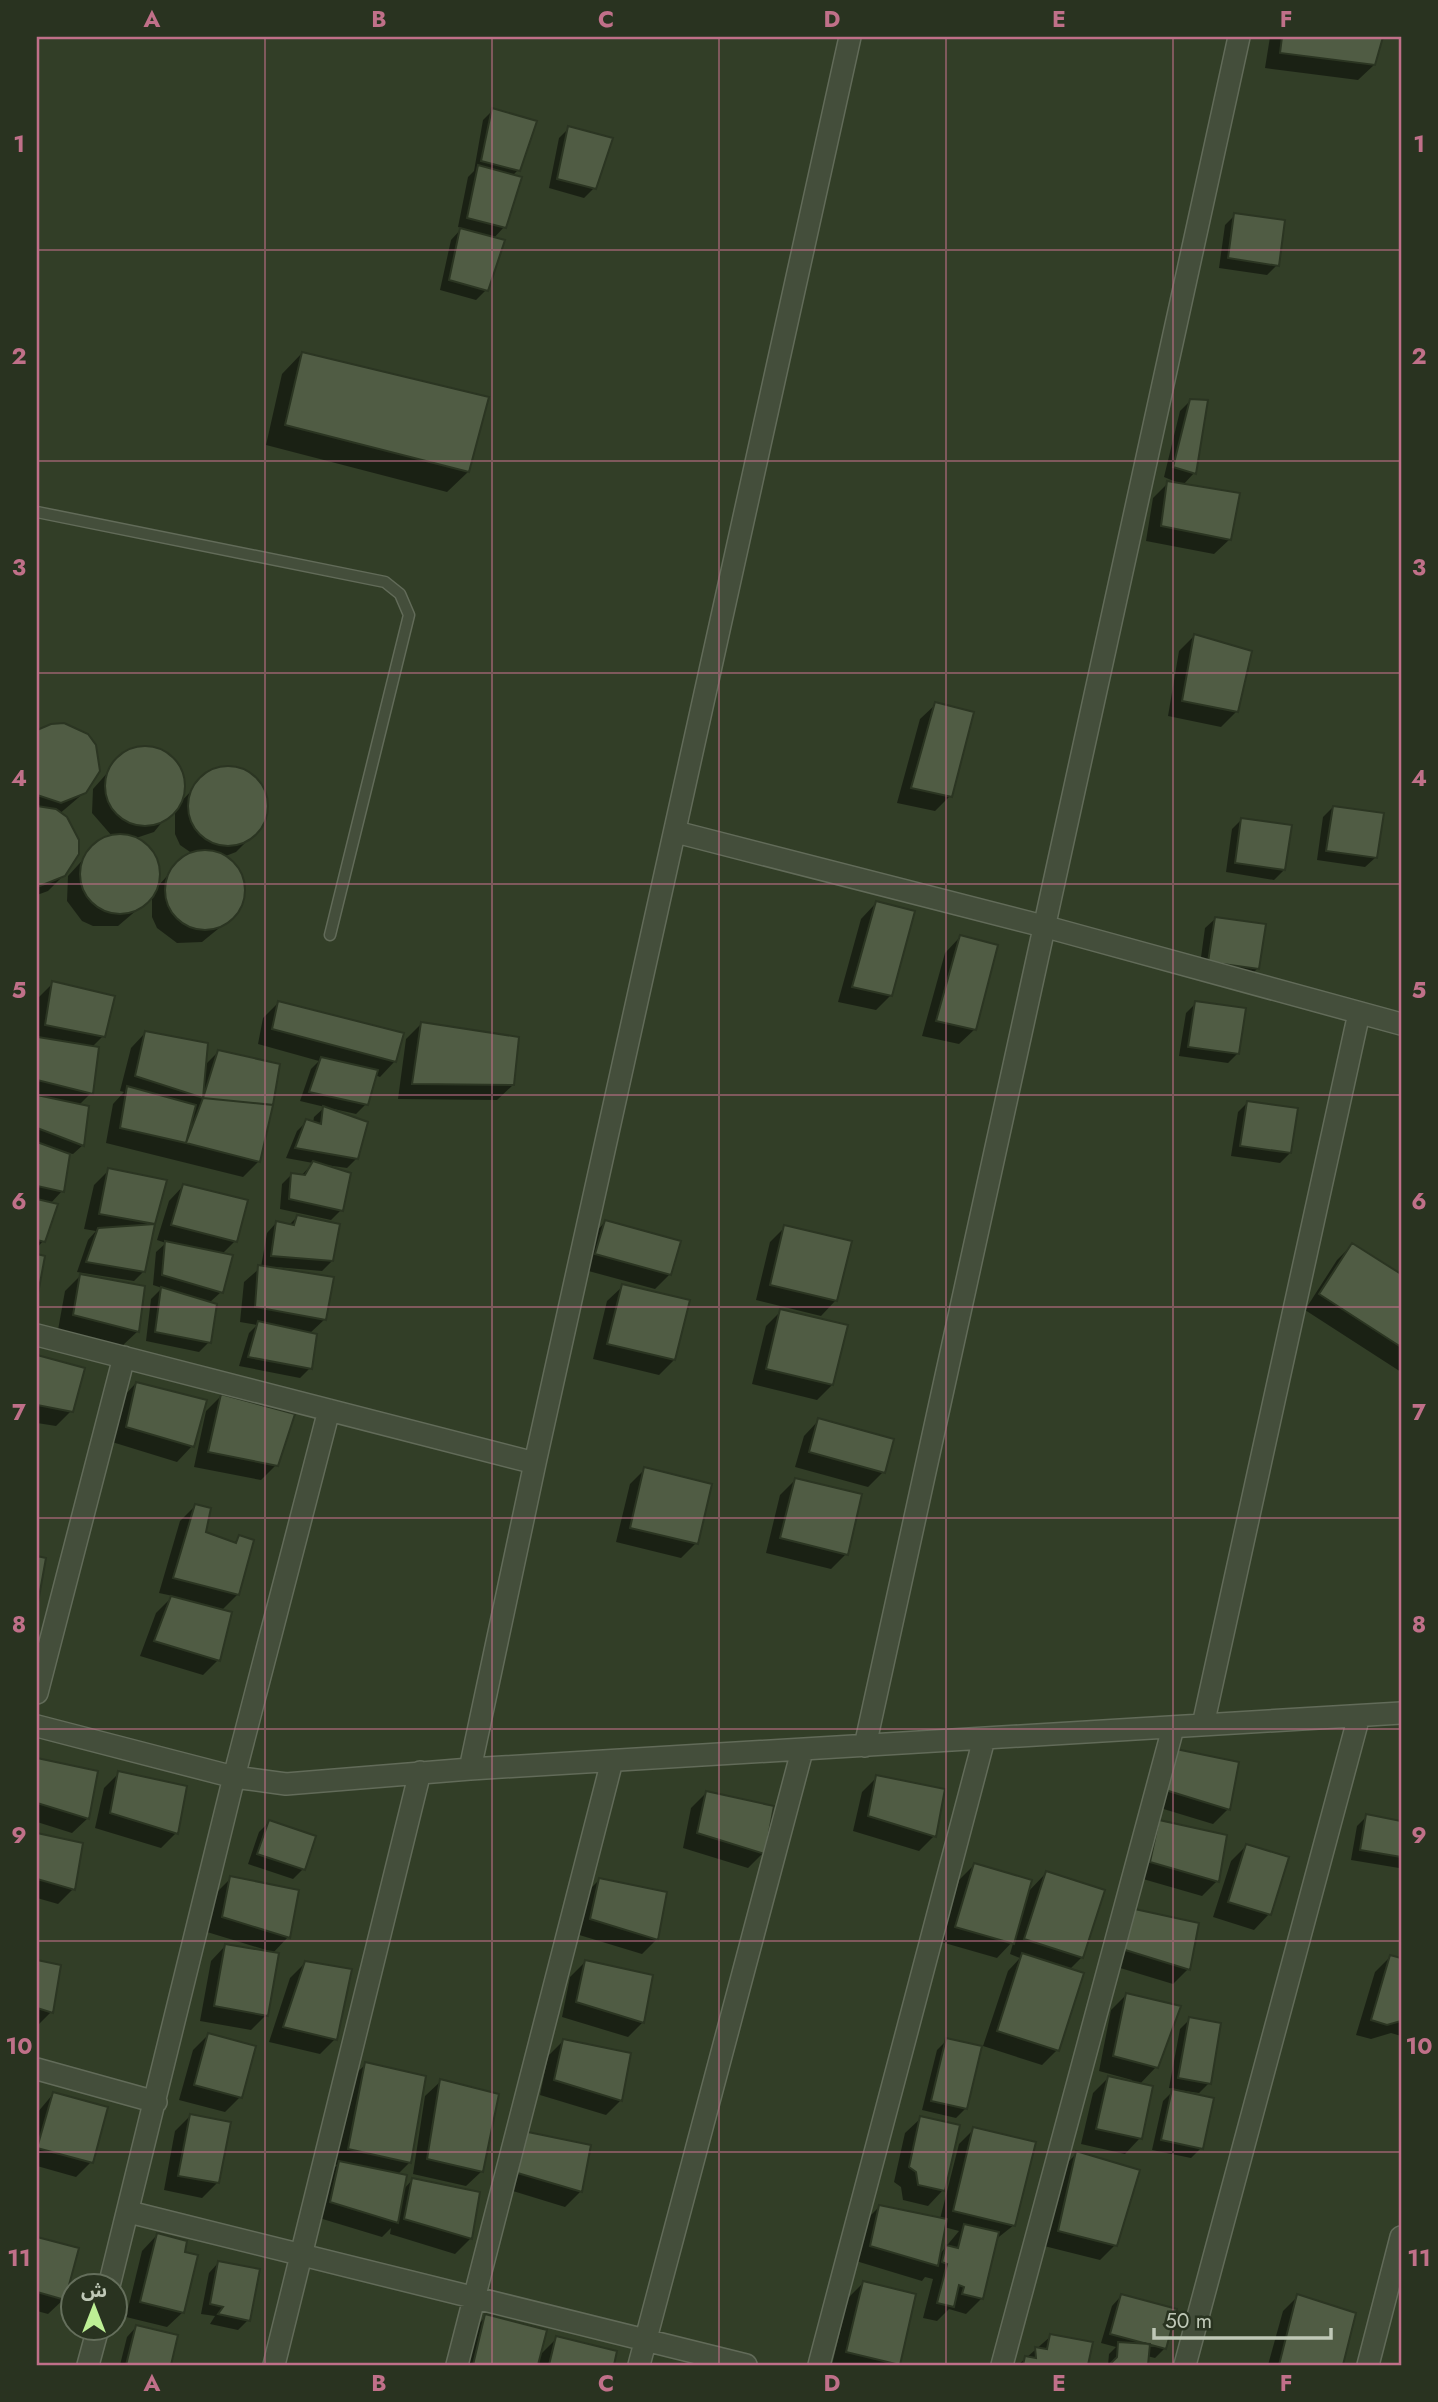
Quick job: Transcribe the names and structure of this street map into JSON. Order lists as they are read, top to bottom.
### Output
{
  "scale_bar": "50 m",
  "north": "top",
  "grid": {
    "columns": [
      "A",
      "B",
      "C",
      "D",
      "E",
      "F"
    ],
    "rows": [
      "1",
      "2",
      "3",
      "4",
      "5",
      "6",
      "7",
      "8",
      "9",
      "10",
      "11"
    ]
  }
}
